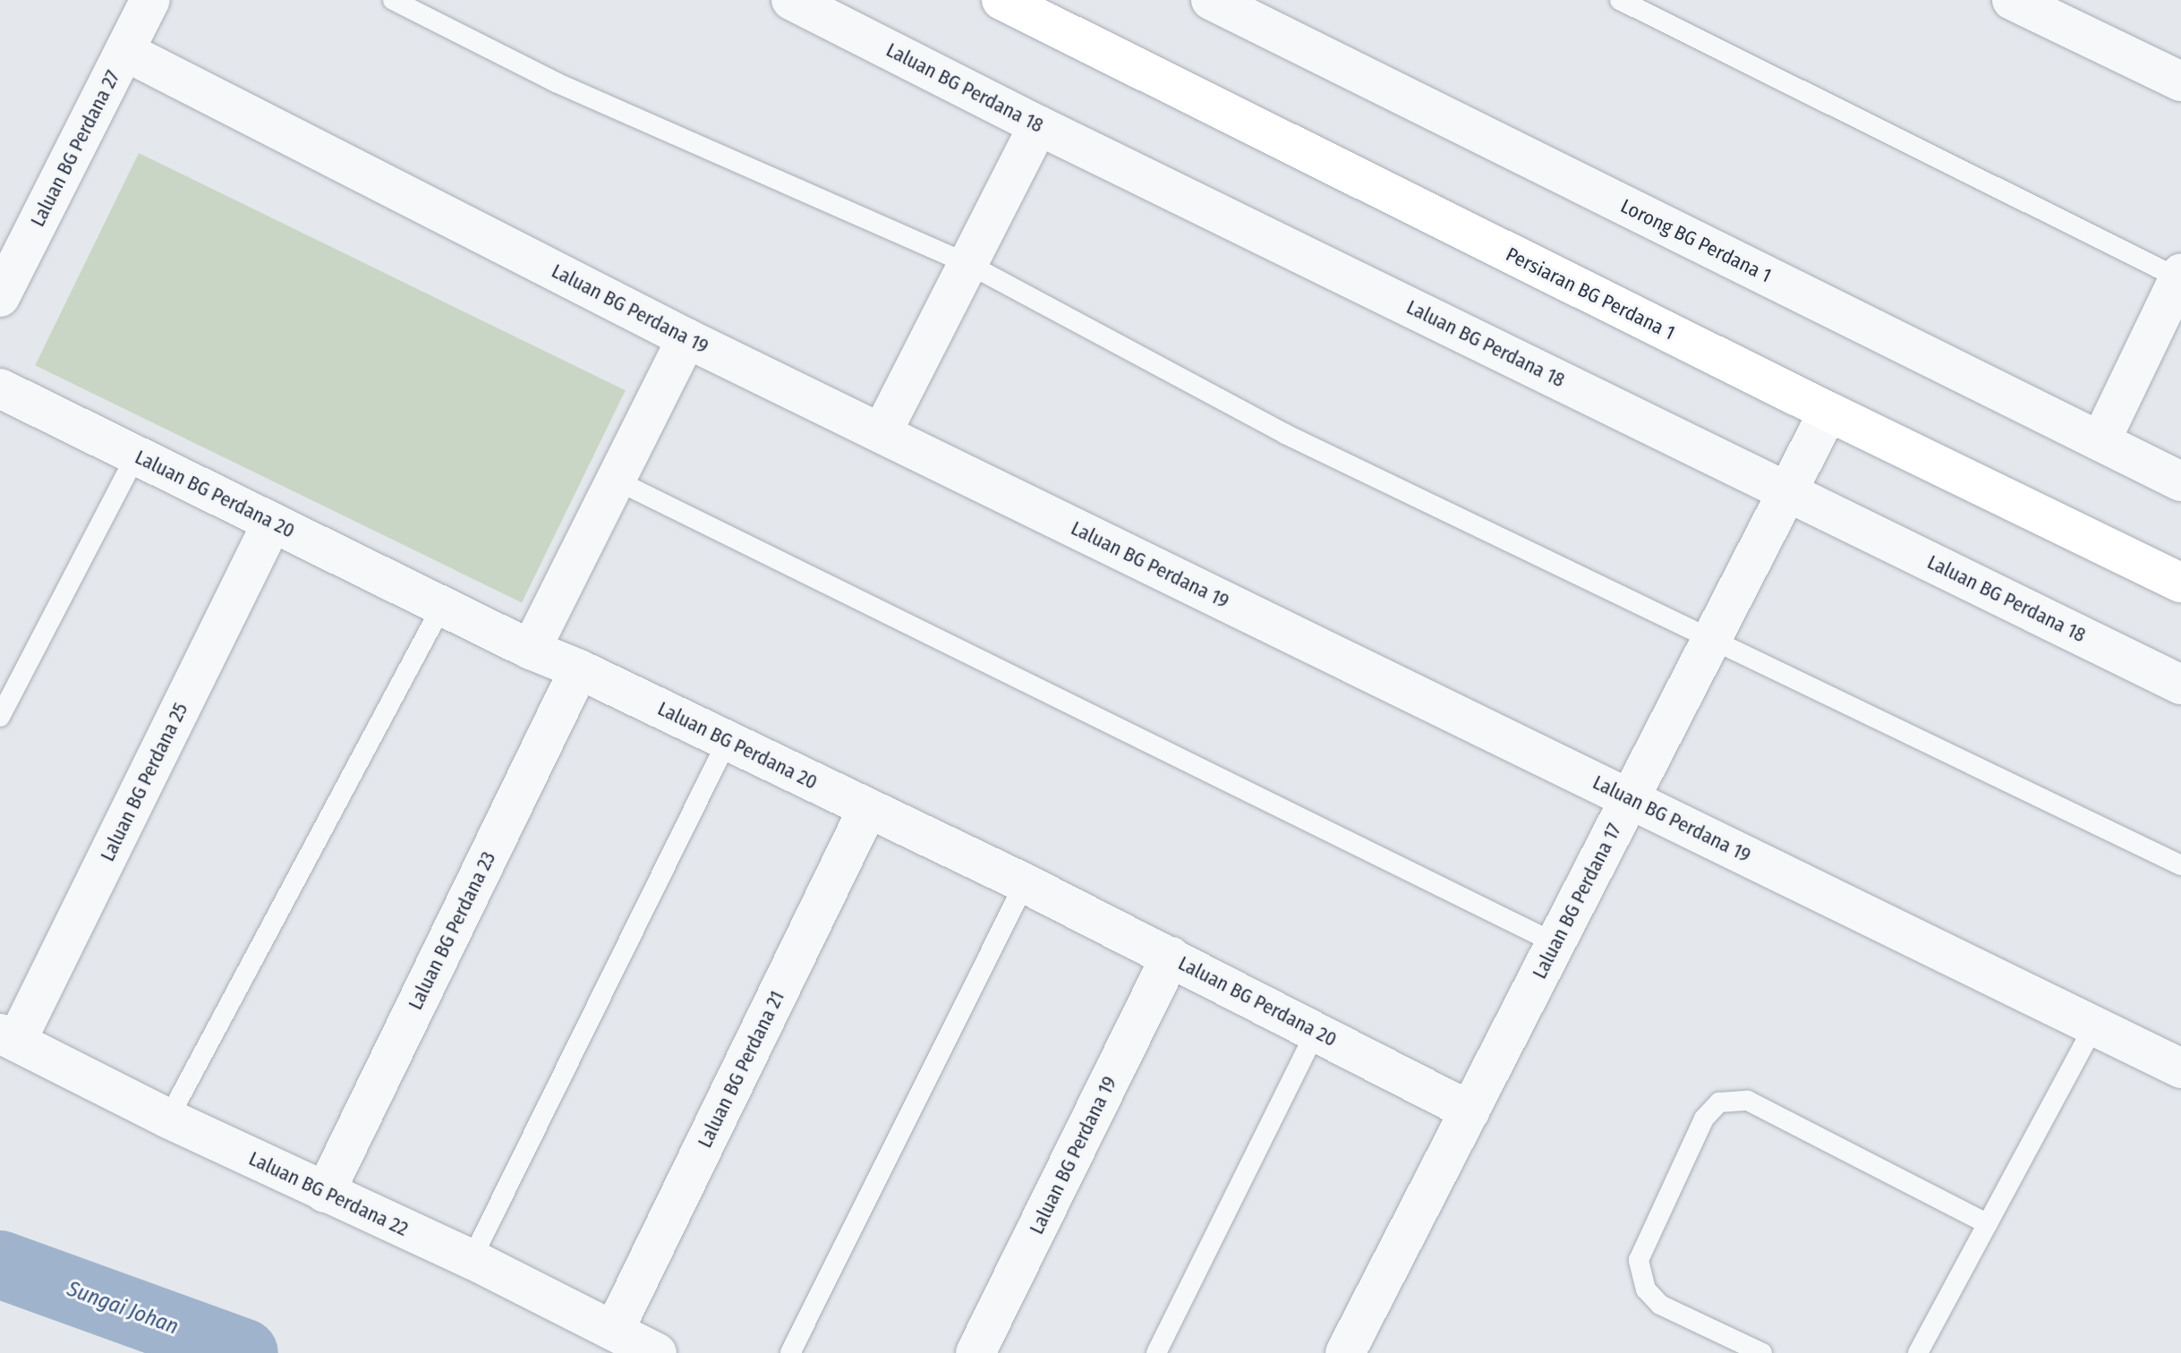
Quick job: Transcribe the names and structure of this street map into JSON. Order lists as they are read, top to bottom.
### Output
{
  "streets": {
    "street": [
      "Laluan BG Perdana 18",
      "Laluan BG Perdana 27",
      "Lorong BG Perdana 1",
      "Persiaran BG Perdana 1",
      "Laluan BG Perdana 19",
      "Laluan BG Perdana 20",
      "Laluan BG Perdana 25",
      "Laluan BG Perdana 17",
      "Laluan BG Perdana 23",
      "Laluan BG Perdana 21",
      "Laluan BG Perdana 22"
    ]
  },
  "crossings": [
    ["Laluan BG Perdana 18", "Laluan BG Perdana 17"],
    ["Laluan BG Perdana 27", "Laluan BG Perdana 19"],
    ["Persiaran BG Perdana 1", "Laluan BG Perdana 17"],
    ["Laluan BG Perdana 19", "Laluan BG Perdana 20"],
    ["Laluan BG Perdana 19", "Laluan BG Perdana 17"],
    ["Laluan BG Perdana 20", "Laluan BG Perdana 25"],
    ["Laluan BG Perdana 20", "Laluan BG Perdana 17"],
    ["Laluan BG Perdana 20", "Laluan BG Perdana 23"],
    ["Laluan BG Perdana 20", "Laluan BG Perdana 21"],
    ["Laluan BG Perdana 25", "Laluan BG Perdana 22"],
    ["Laluan BG Perdana 23", "Laluan BG Perdana 22"],
    ["Laluan BG Perdana 21", "Laluan BG Perdana 22"]
  ],
  "water": ["Sungai Johan"]
}
